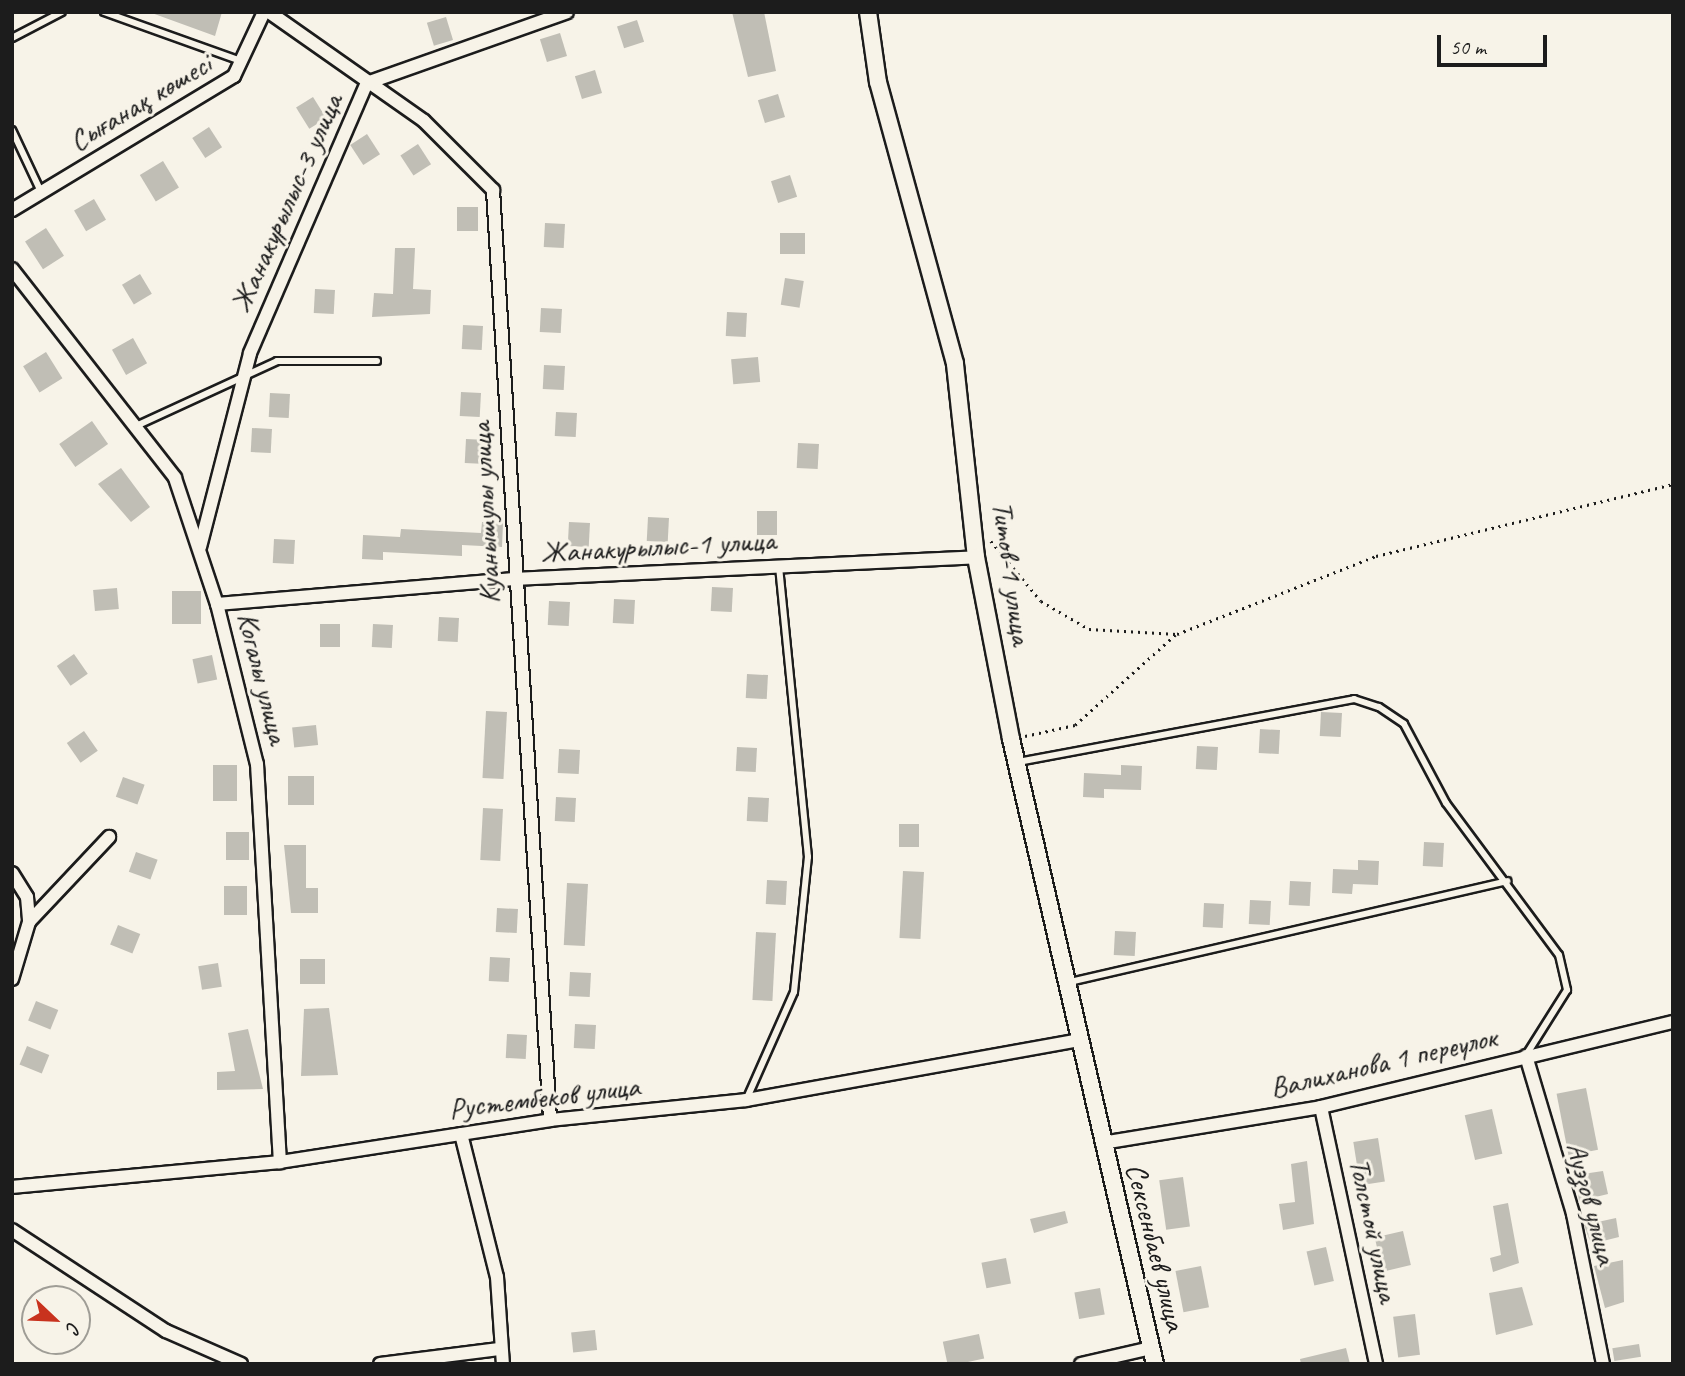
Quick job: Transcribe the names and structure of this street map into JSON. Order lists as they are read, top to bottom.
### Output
{
  "streets": {
    "street": [
      "Сығанақ көшесі",
      "Жанакурылыс-3 улица",
      "Куанышулы улица",
      "Жанакурылыс-1 улица",
      "Титов-1 улица",
      "Когалы улица",
      "Валиханова 1 переулок",
      "Рустембеков улица",
      "Ауэзов улица",
      "Толстой улица",
      "Сексенбаев улица"
    ]
  },
  "crossings": [
    ["Сығанақ көшесі", "Куанышулы улица"],
    ["Жанакурылыс-3 улица", "Куанышулы улица"],
    ["Жанакурылыс-3 улица", "Когалы улица"],
    ["Куанышулы улица", "Жанакурылыс-1 улица"],
    ["Куанышулы улица", "Рустембеков улица"],
    ["Жанакурылыс-1 улица", "Титов-1 улица"],
    ["Жанакурылыс-1 улица", "Когалы улица"],
    ["Титов-1 улица", "Валиханова 1 переулок"],
    ["Титов-1 улица", "Рустембеков улица"],
    ["Титов-1 улица", "Сексенбаев улица"],
    ["Когалы улица", "Рустембеков улица"],
    ["Валиханова 1 переулок", "Ауэзов улица"],
    ["Валиханова 1 переулок", "Толстой улица"],
    ["Валиханова 1 переулок", "Сексенбаев улица"]
  ],
  "scale_bar": "50 m",
  "north": "bottom right"
}
